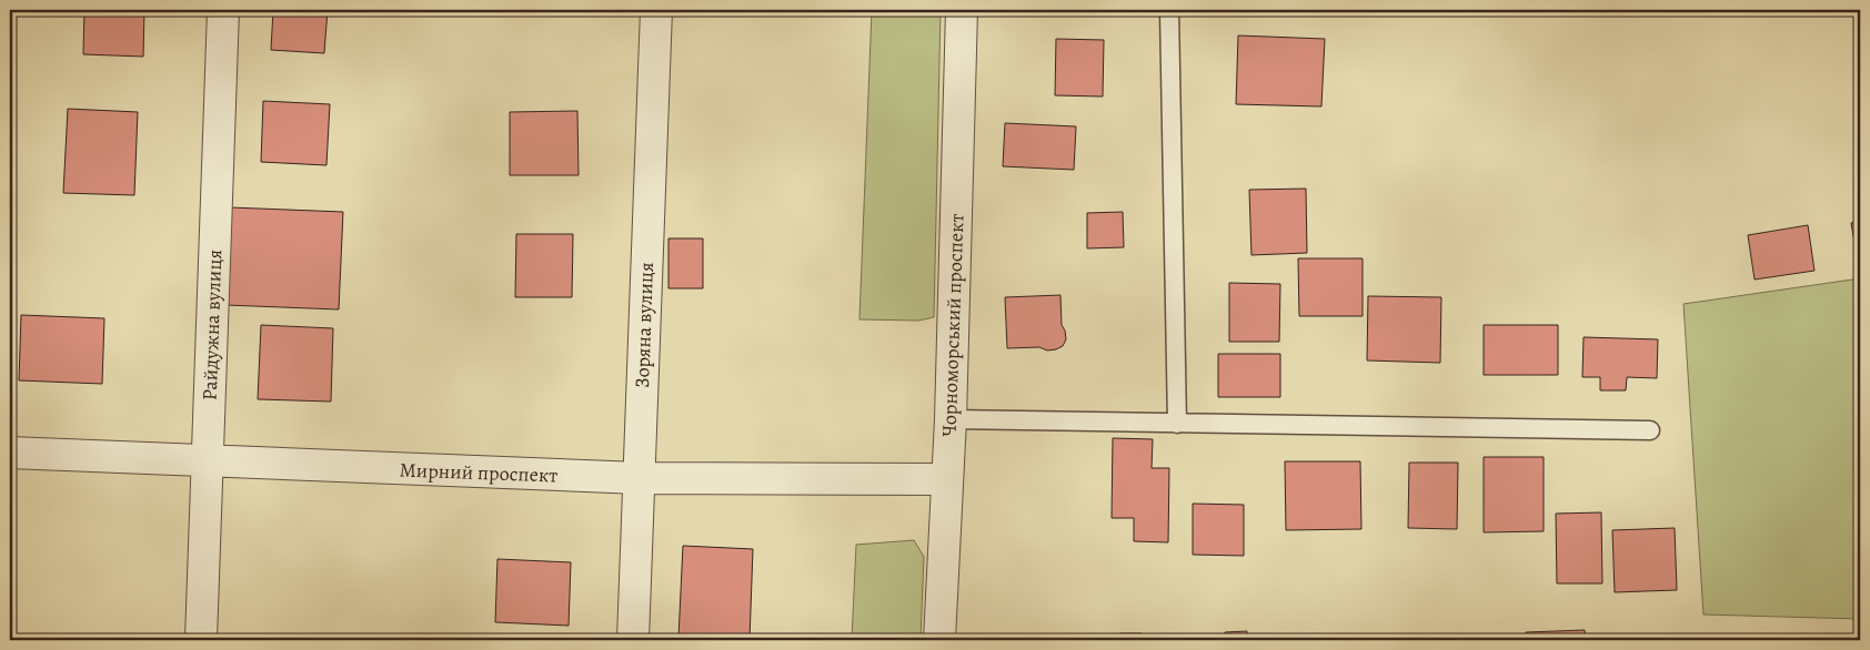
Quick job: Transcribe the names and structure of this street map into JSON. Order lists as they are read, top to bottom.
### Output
{
  "streets": {
    "street": [
      "Райдужна вулиця",
      "Зоряна вулиця",
      "Чорноморський проспект",
      "Мирний проспект"
    ]
  },
  "crossings": [
    ["Райдужна вулиця", "Мирний проспект"],
    ["Зоряна вулиця", "Мирний проспект"],
    ["Чорноморський проспект", "Мирний проспект"]
  ]
}
